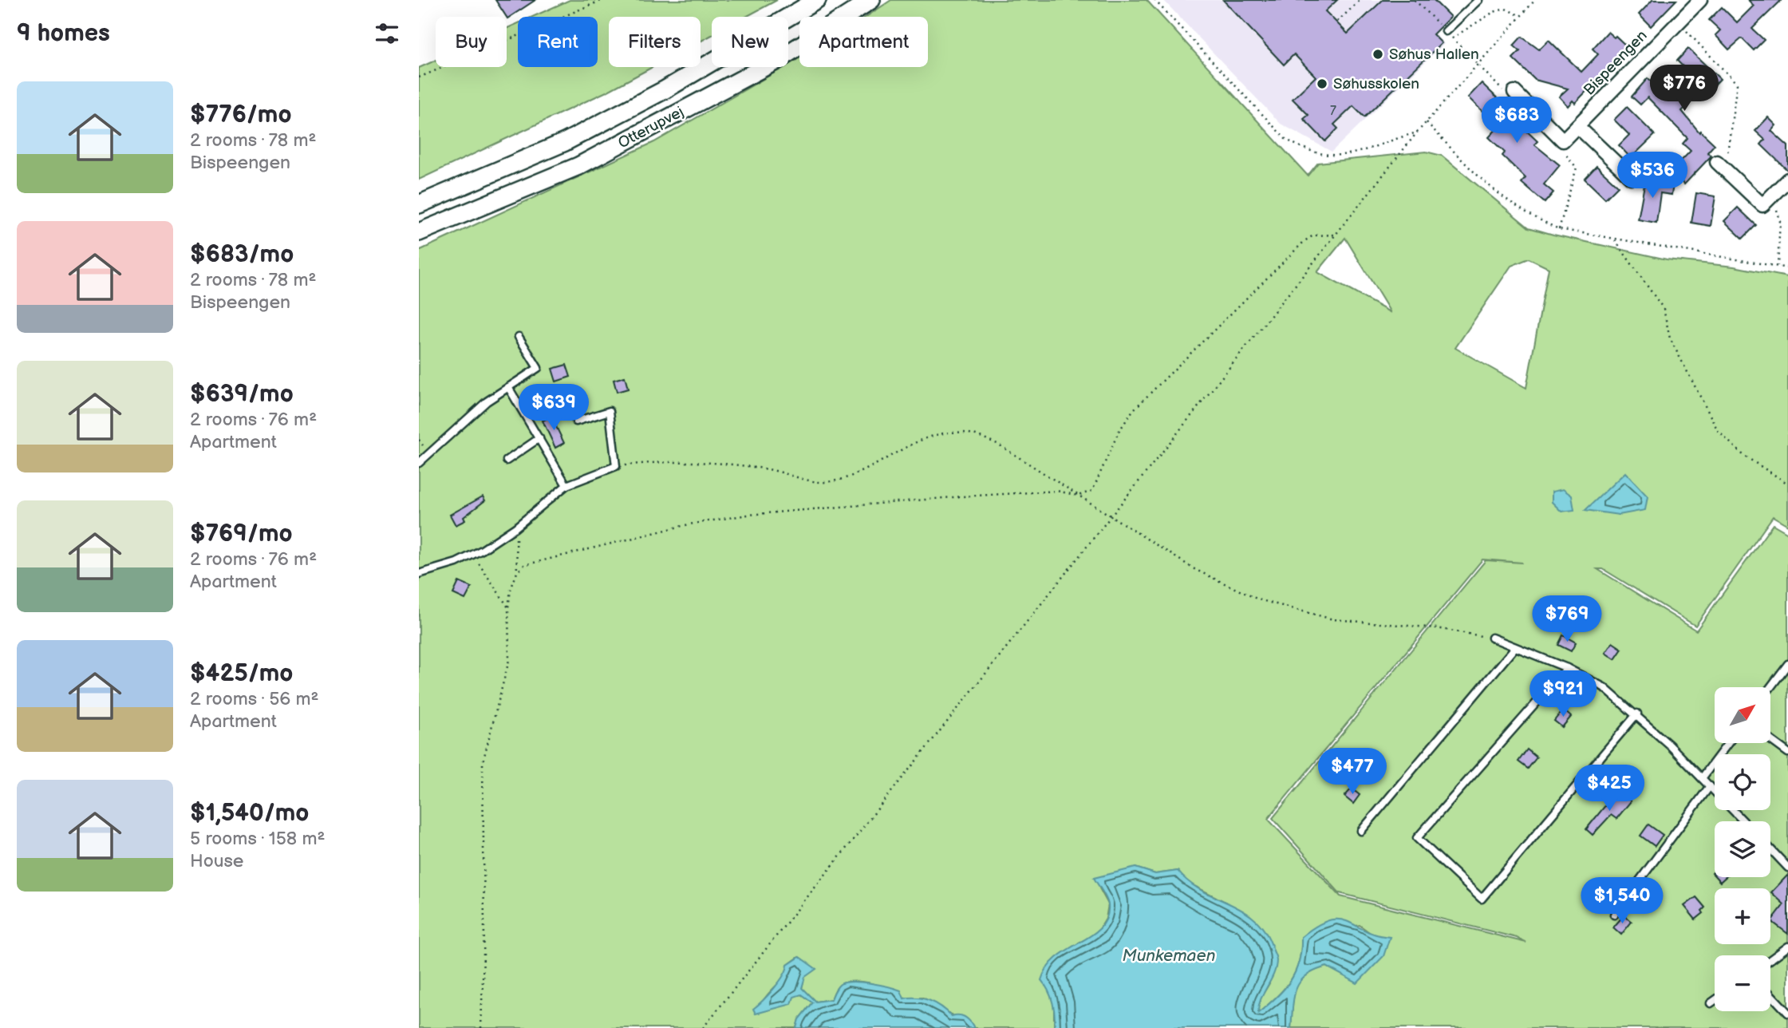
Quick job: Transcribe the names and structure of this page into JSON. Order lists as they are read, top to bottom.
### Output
{
  "streets": {
    "main road": ["Otterupvej"],
    "street": ["Bispeengen"]
  },
  "water": ["Munkemaen"],
  "places": ["Søhus Hallen", "Søhusskolen"],
  "house_numbers": ["7"],
  "north": "top right",
  "page": {
    "heading": "9 homes",
    "chip": [
      "Buy",
      "Rent",
      "Filters",
      "New",
      "Apartment"
    ],
    "price": [
      "$776",
      "$683",
      "$536",
      "$639",
      "$769",
      "$921",
      "$477",
      "$425",
      "$1,540"
    ],
    "list": [
      {
        "name": "$776/mo",
        "note": "2 rooms · 78 m² · Bispeengen"
      },
      {
        "name": "$683/mo",
        "note": "2 rooms · 78 m² · Bispeengen"
      },
      {
        "name": "$639/mo",
        "note": "2 rooms · 76 m² · Apartment"
      },
      {
        "name": "$769/mo",
        "note": "2 rooms · 76 m² · Apartment"
      },
      {
        "name": "$425/mo",
        "note": "2 rooms · 56 m² · Apartment"
      },
      {
        "name": "$1,540/mo",
        "note": "5 rooms · 158 m² · House"
      }
    ],
    "map_buttons": ["+", "−"]
  }
}
